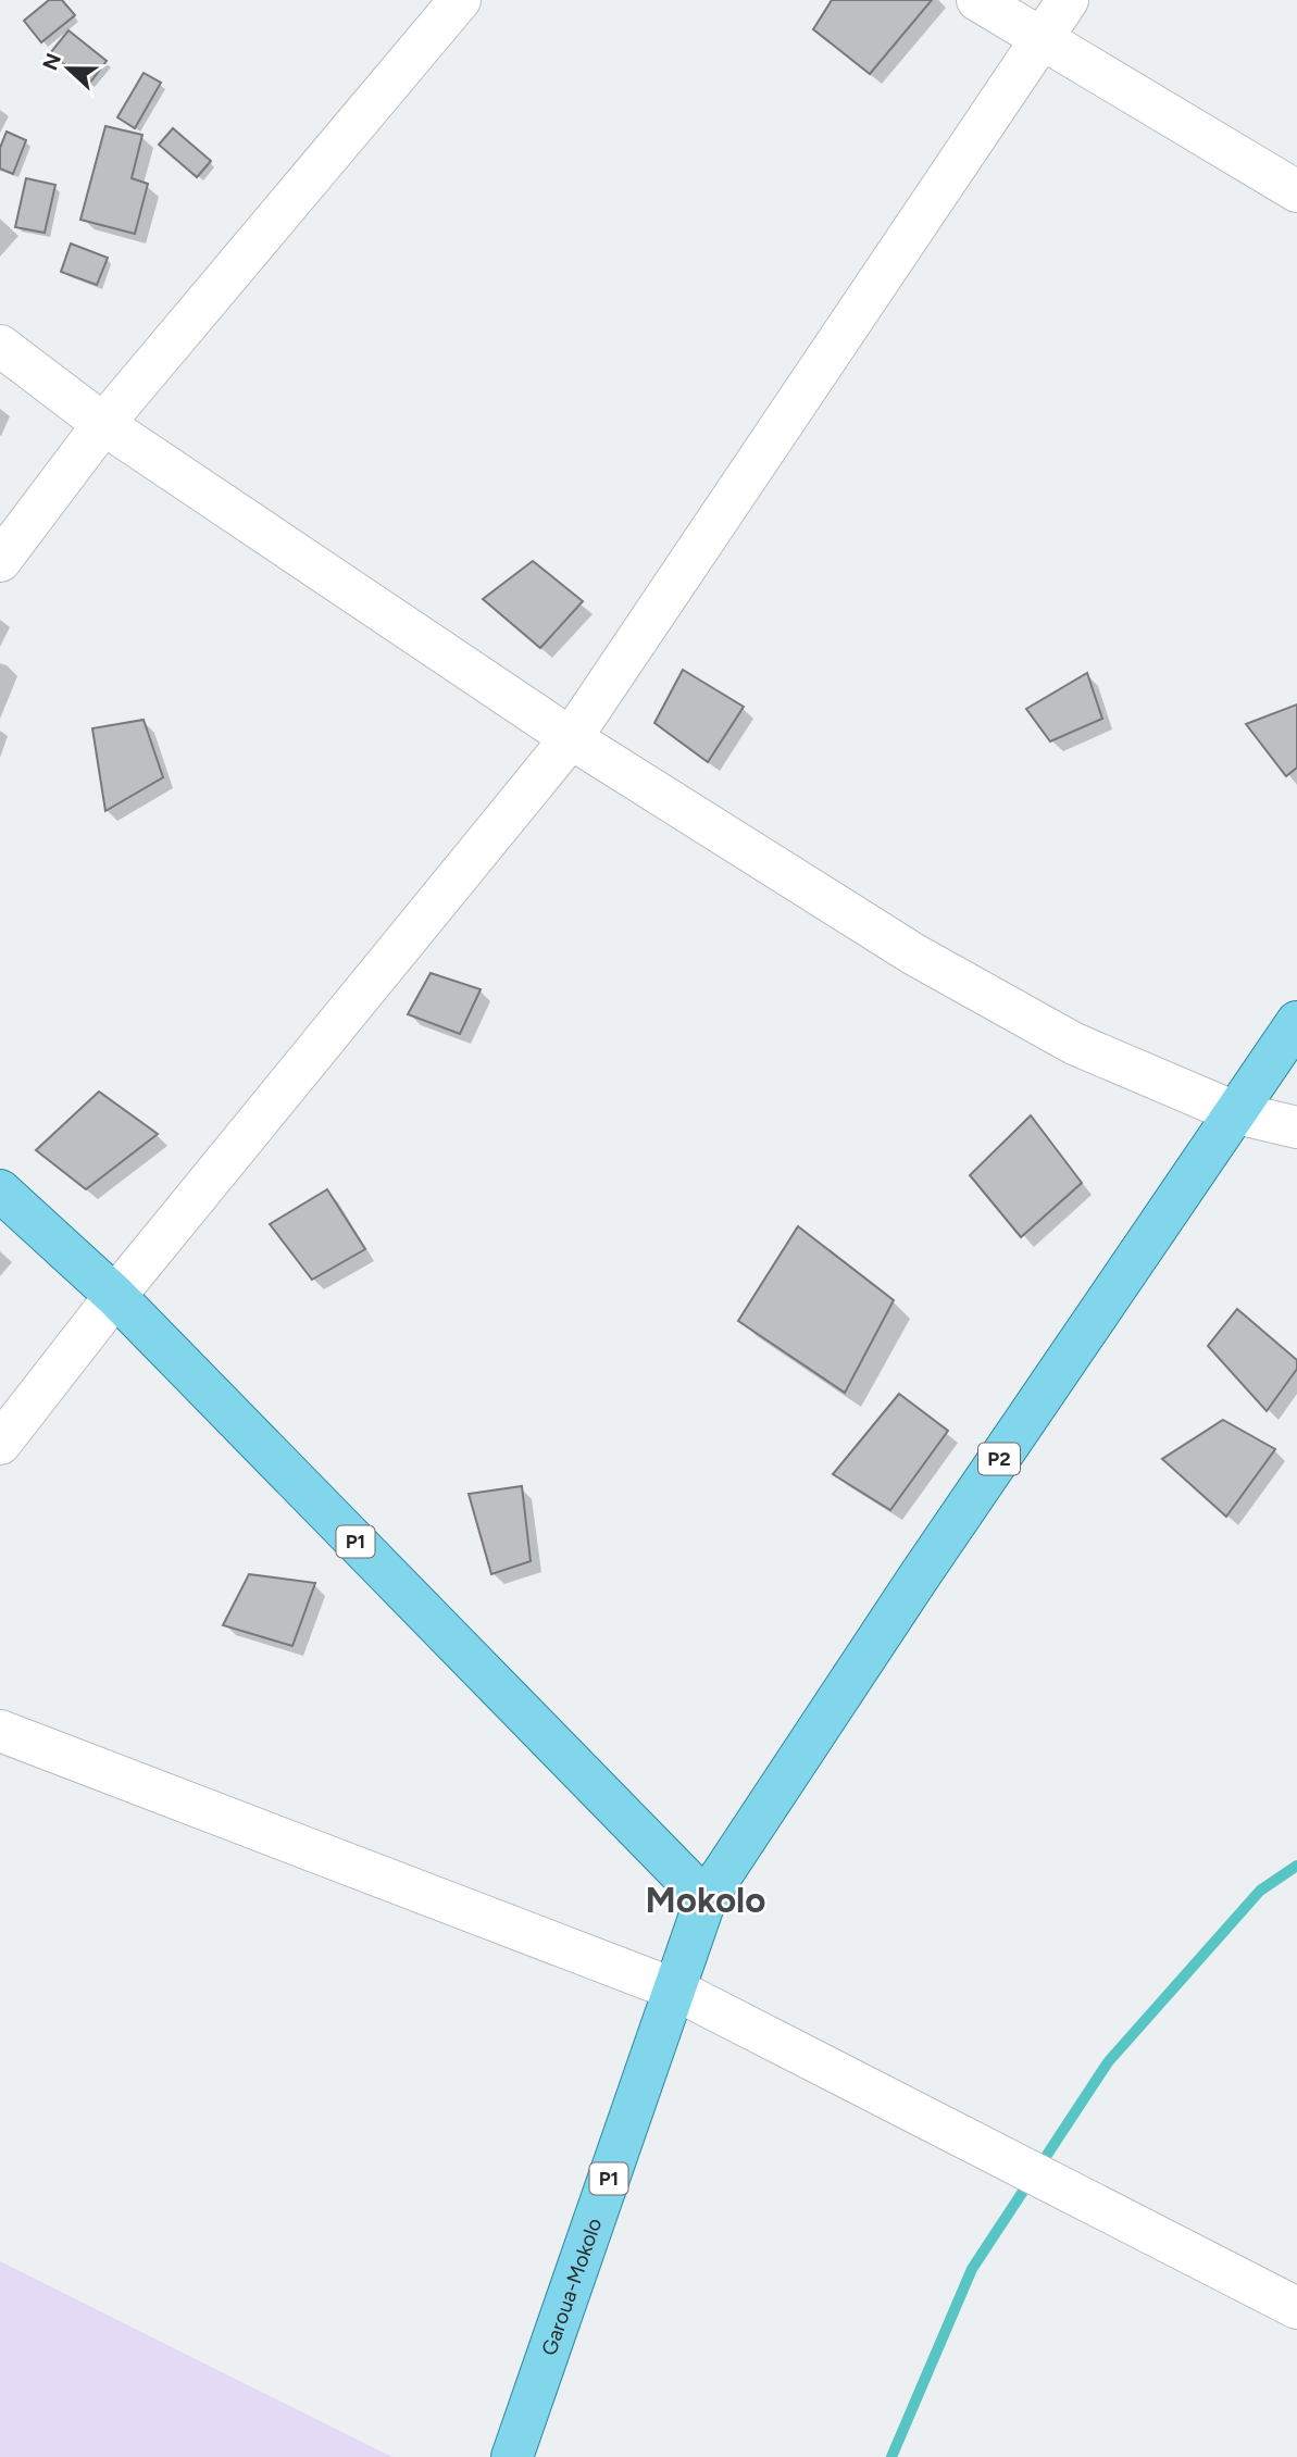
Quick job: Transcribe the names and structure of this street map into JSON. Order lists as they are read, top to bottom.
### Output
{
  "streets": {
    "main road": ["P2", "P1", "Garoua-Mokolo"]
  },
  "crossings": [
    ["P2", "P1"],
    ["P2", "Garoua-Mokolo"],
    ["P1", "Garoua-Mokolo"]
  ],
  "districts": ["Mokolo"],
  "north": "left"
}
